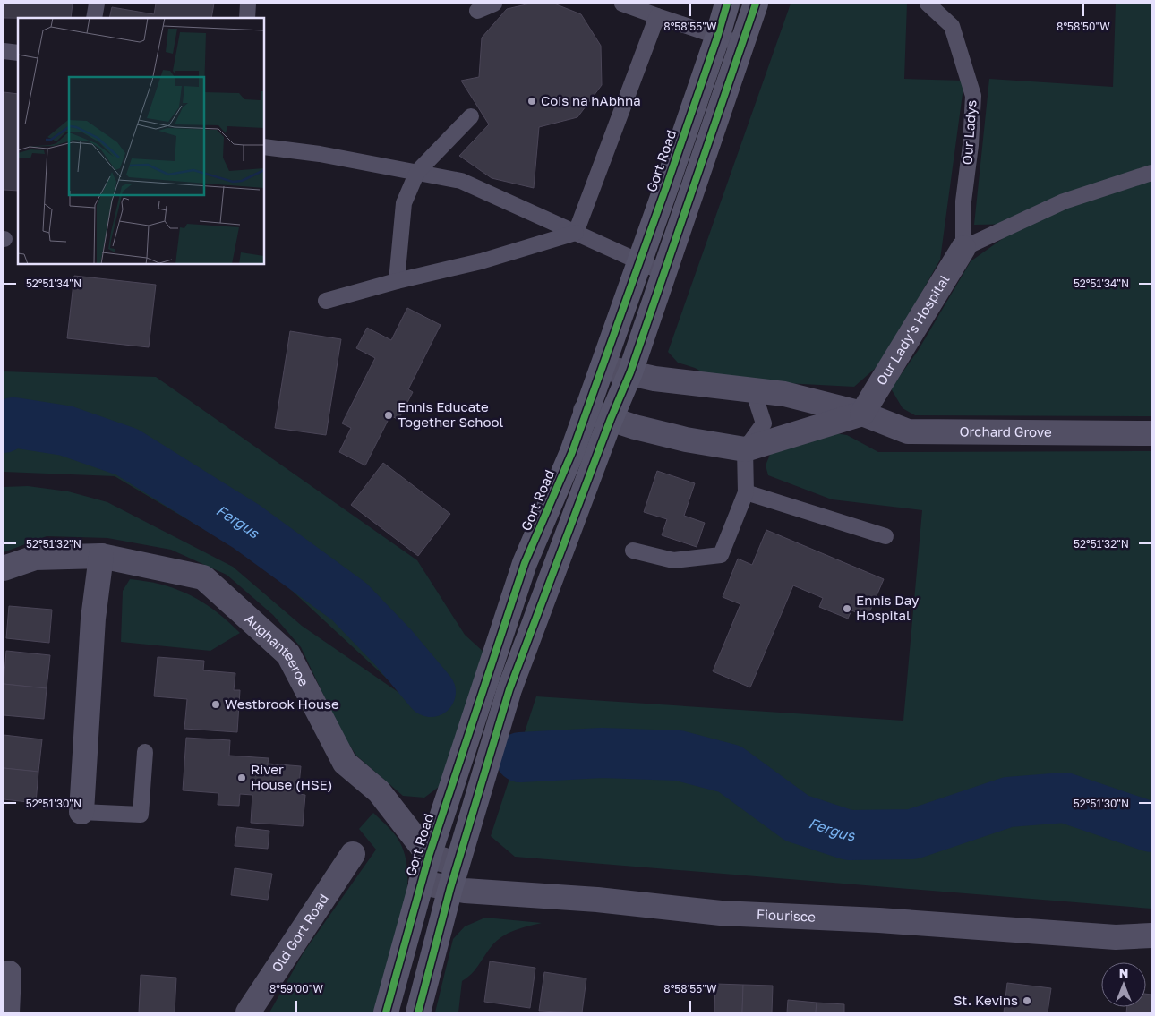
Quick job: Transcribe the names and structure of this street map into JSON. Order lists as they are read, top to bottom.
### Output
{
  "streets": {
    "main road": ["Gort Road"],
    "street": [
      "Our Lady's Hospital",
      "Orchard Grove",
      "Aughanteeroe",
      "Fiourisce",
      "Old Gort Road"
    ],
    "lane": ["Our Ladys"]
  },
  "crossings": [
    ["Our Ladys", "Our Lady's Hospital"],
    ["Gort Road", "Orchard Grove"],
    ["Gort Road", "Aughanteeroe"],
    ["Gort Road", "Fiourisce"],
    ["Our Lady's Hospital", "Orchard Grove"]
  ],
  "water": ["Fergus"],
  "places": [
    "Cois na hAbhna",
    "Ennis Educate Together School",
    "Ennis Day Hospital",
    "Westbrook House",
    "River House (HSE)",
    "St. Kevins"
  ],
  "north": "top",
  "coordinates": [
    "8°58'55\"W",
    "8°58'50\"W",
    "52°51'34\"N",
    "52°51'32\"N",
    "52°51'30\"N",
    "8°59'00\"W"
  ]
}
